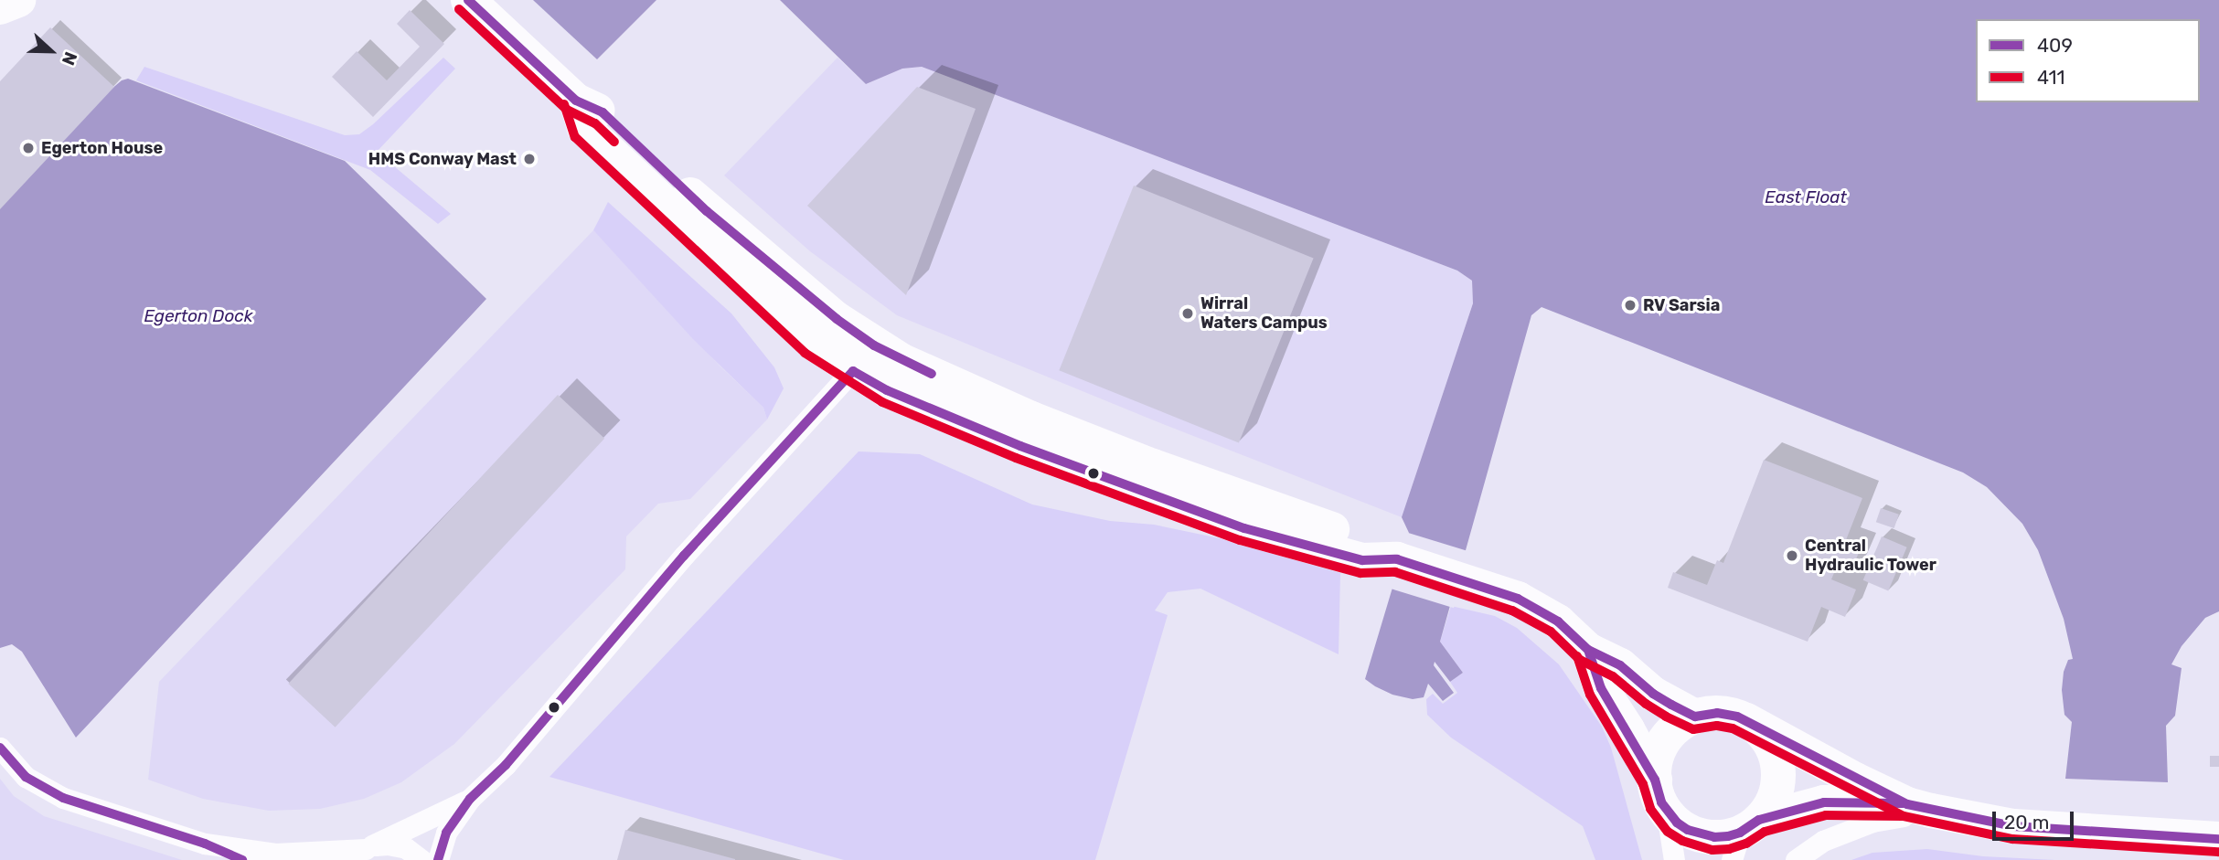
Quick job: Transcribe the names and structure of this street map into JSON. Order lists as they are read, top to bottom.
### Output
{
  "water": ["East Float", "Egerton Dock"],
  "places": [
    "Egerton House",
    "HMS Conway Mast",
    "RV Sarsia",
    "Wirral Waters Campus",
    "Central Hydraulic Tower"
  ],
  "lines": ["transit line 409", "transit line 411"],
  "legend": ["409", "411"],
  "scale_bar": "20 m",
  "north": "right"
}
